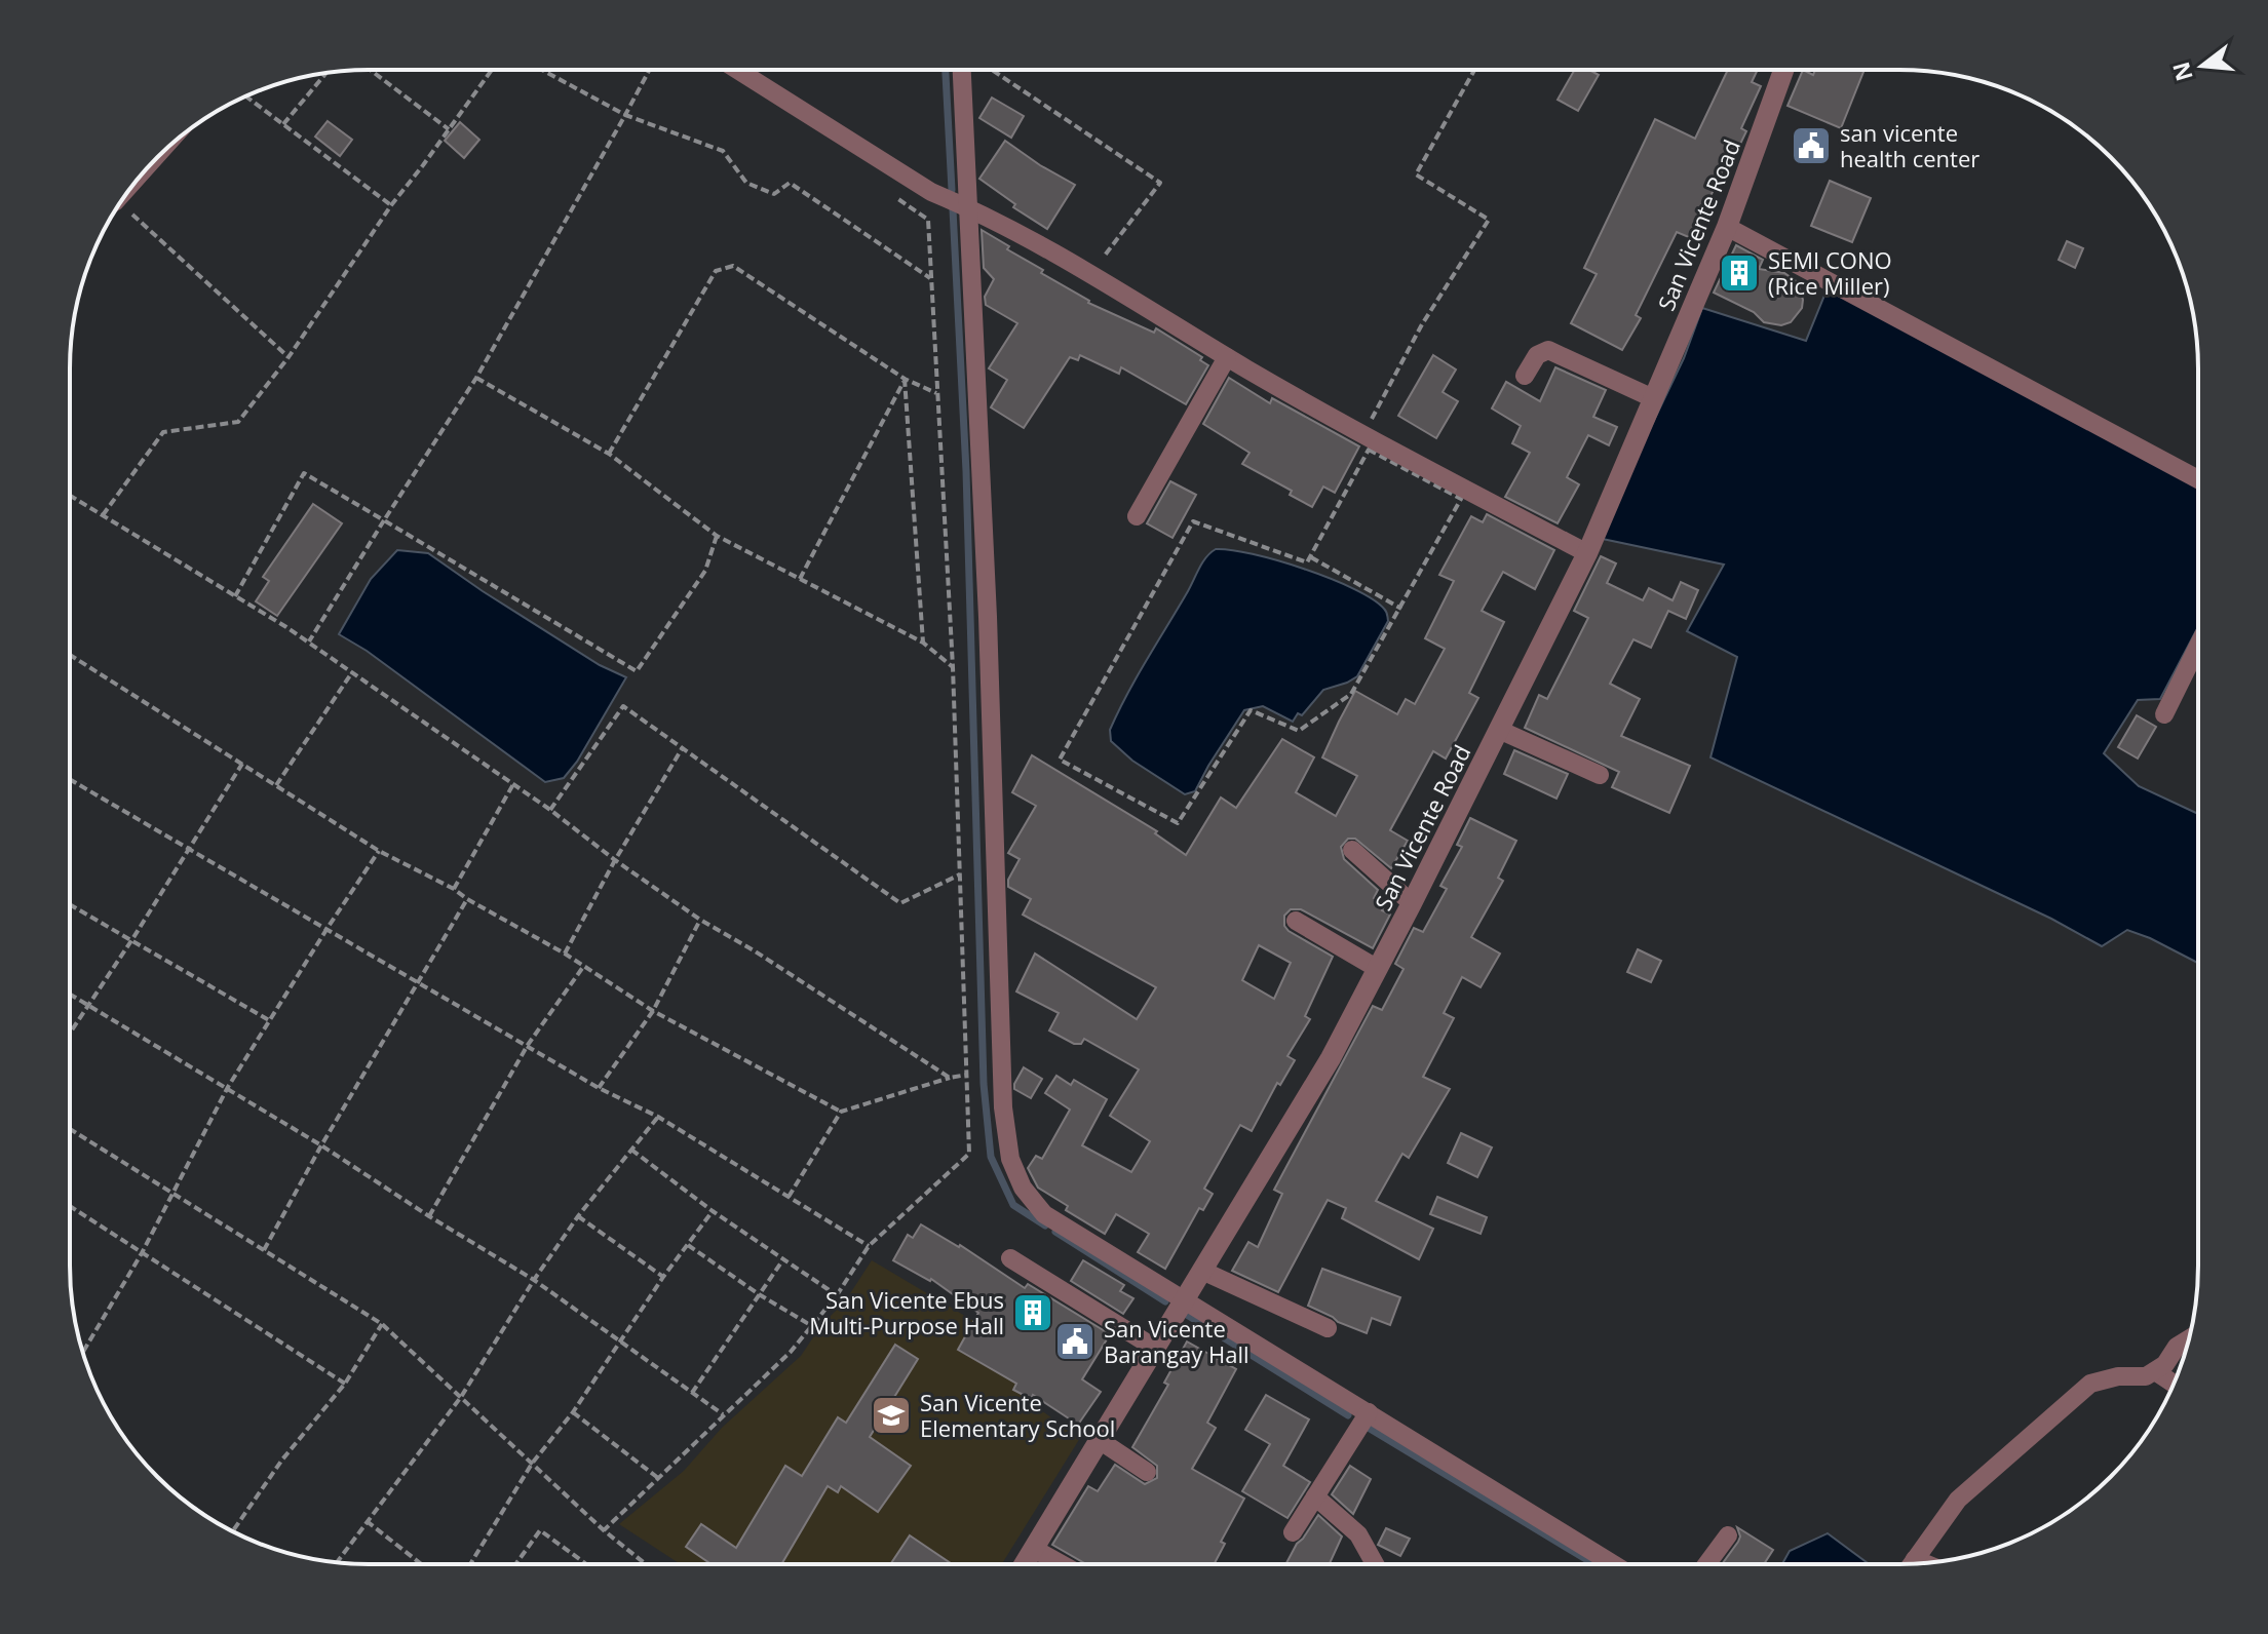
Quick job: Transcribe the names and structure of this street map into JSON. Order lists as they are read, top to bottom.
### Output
{
  "streets": {
    "street": ["San Vicente Road"]
  },
  "places": {
    "public building": ["san vicente health center", "San Vicente Barangay Hall"],
    "building": ["SEMI CONO (Rice Miller)", "San Vicente Ebus Multi-Purpose Hall"],
    "school or university": ["San Vicente Elementary School"]
  },
  "north": "left"
}
